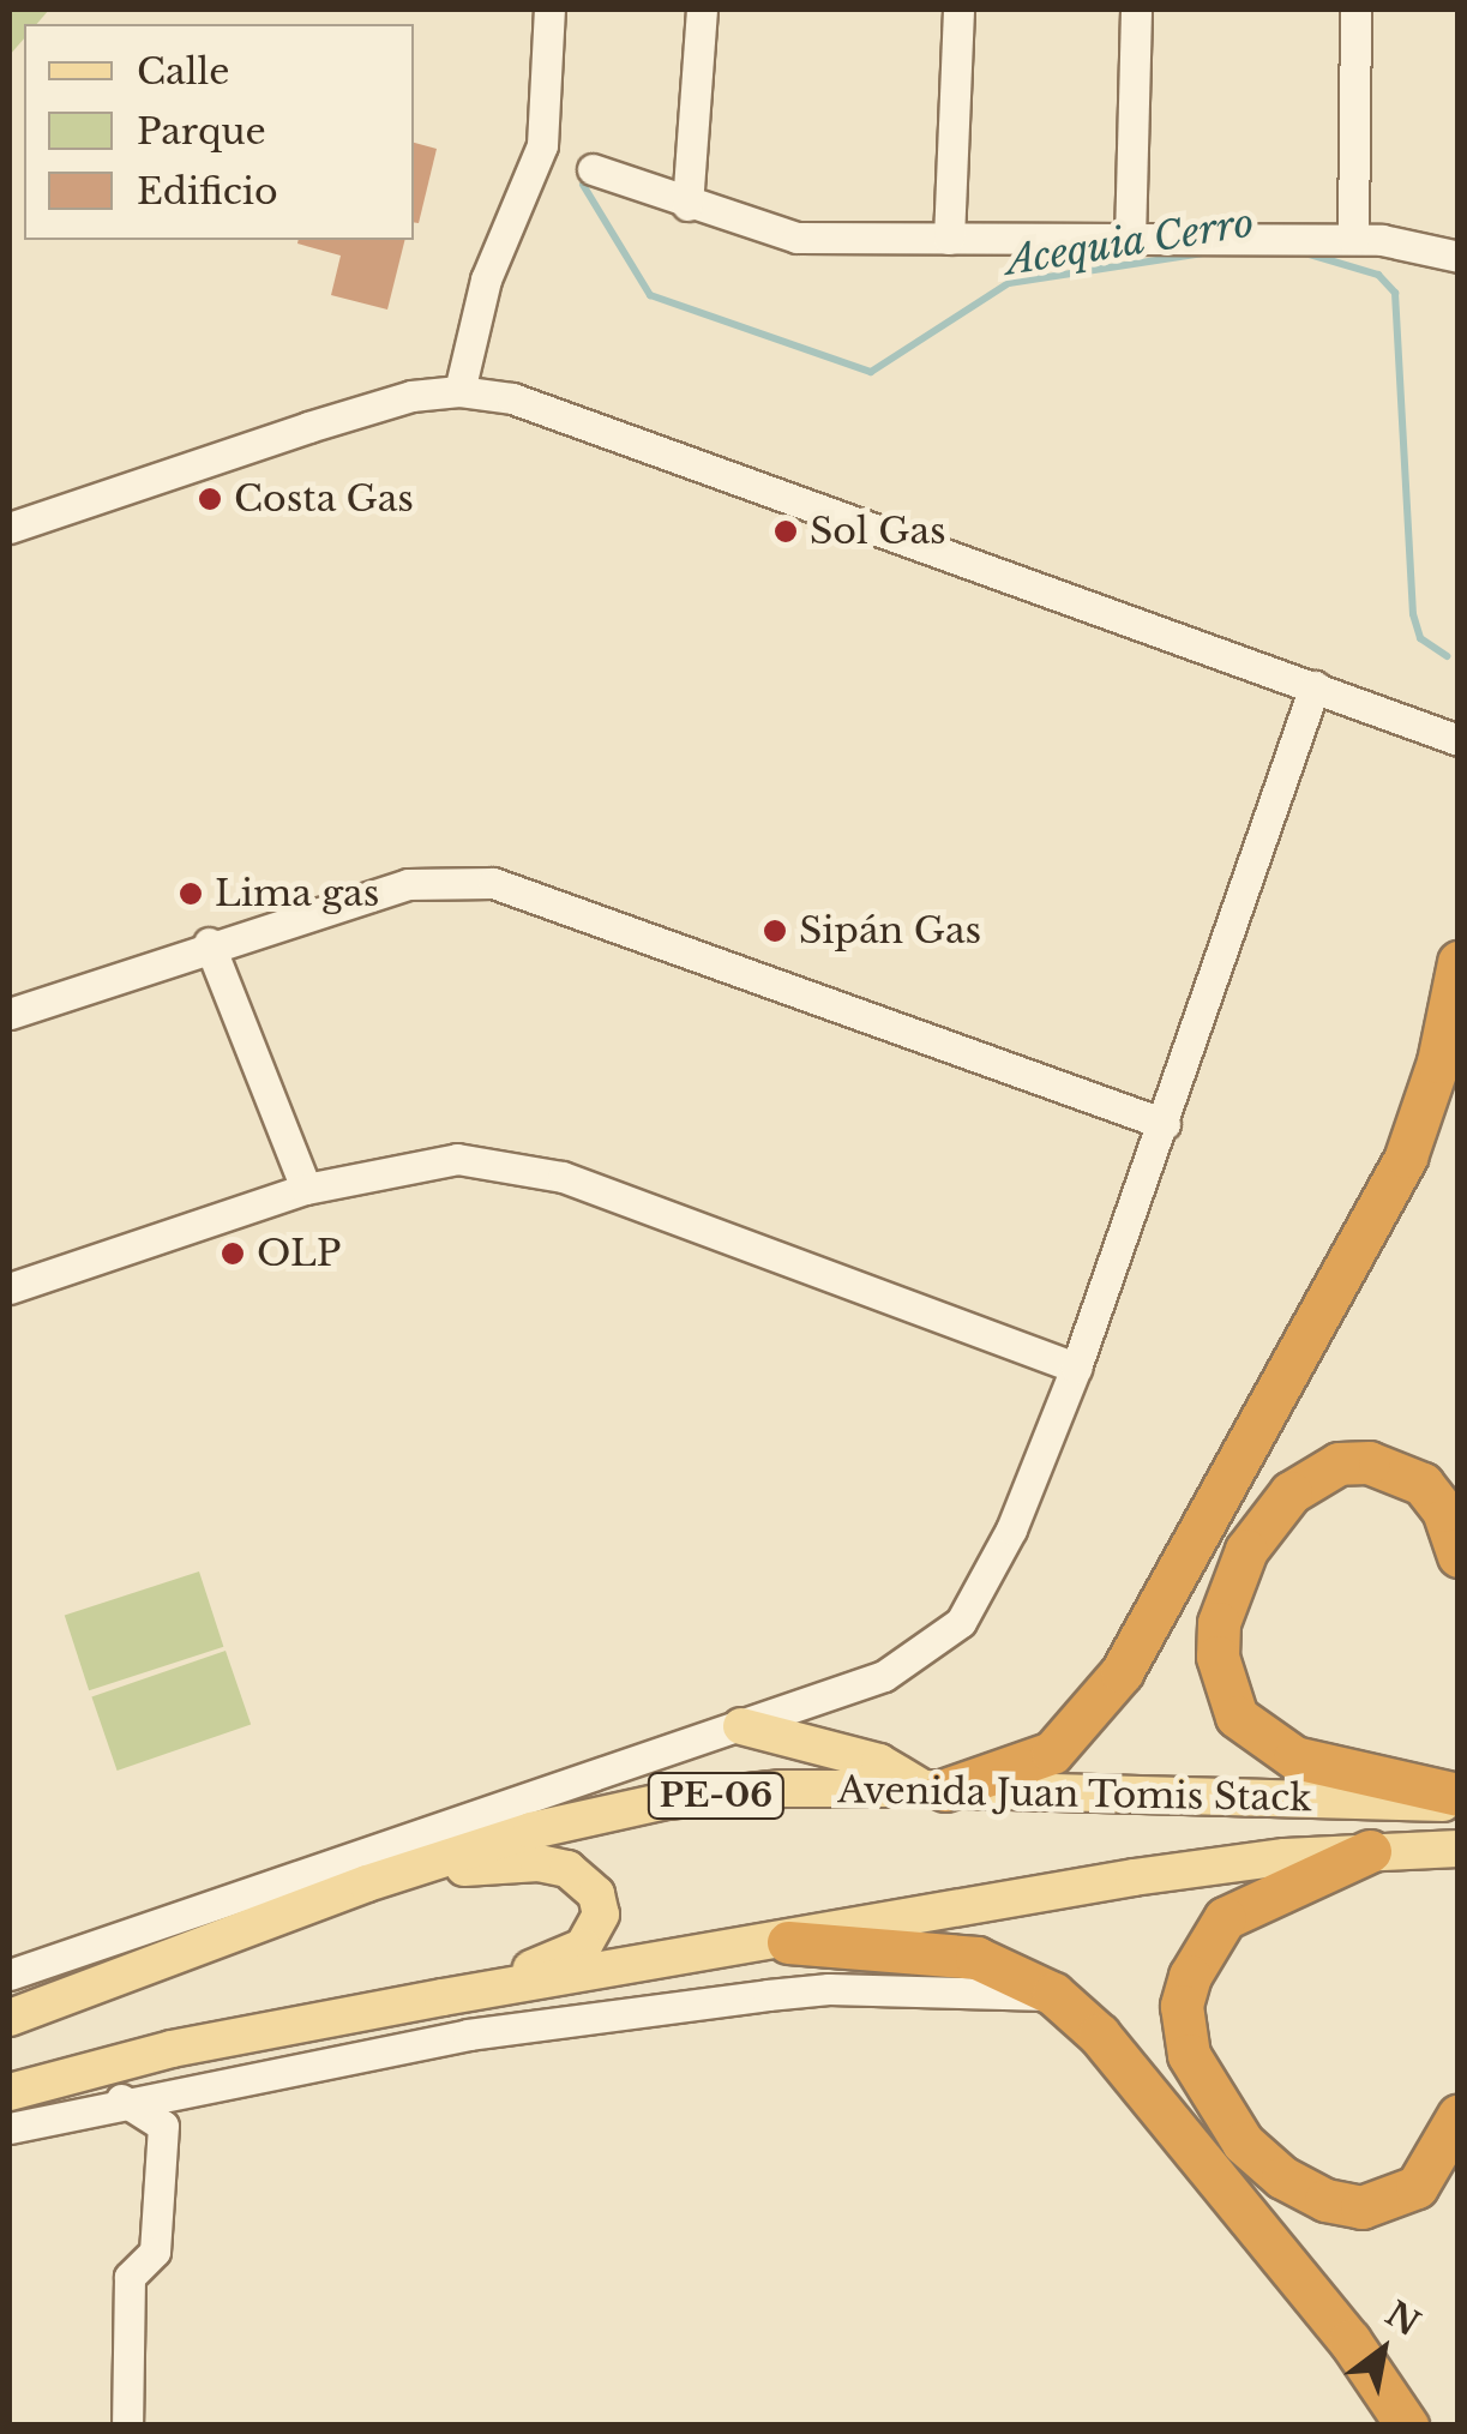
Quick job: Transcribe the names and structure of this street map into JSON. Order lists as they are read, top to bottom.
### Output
{
  "streets": {
    "main road": ["Avenida Juan Tomis Stack", "PE-06"]
  },
  "water": ["Acequia Cerro"],
  "places": [
    "Costa Gas",
    "Sol Gas",
    "Lima gas",
    "Sipán Gas",
    "OLP"
  ],
  "legend": ["Calle", "Parque", "Edificio"],
  "north": "top right"
}
